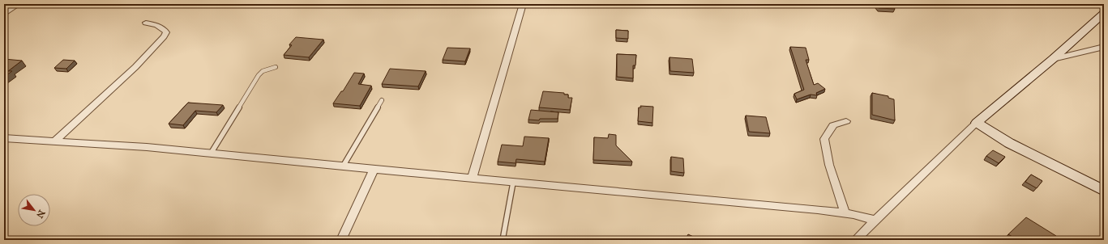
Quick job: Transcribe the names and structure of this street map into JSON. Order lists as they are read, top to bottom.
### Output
{
  "north": "bottom right"
}
